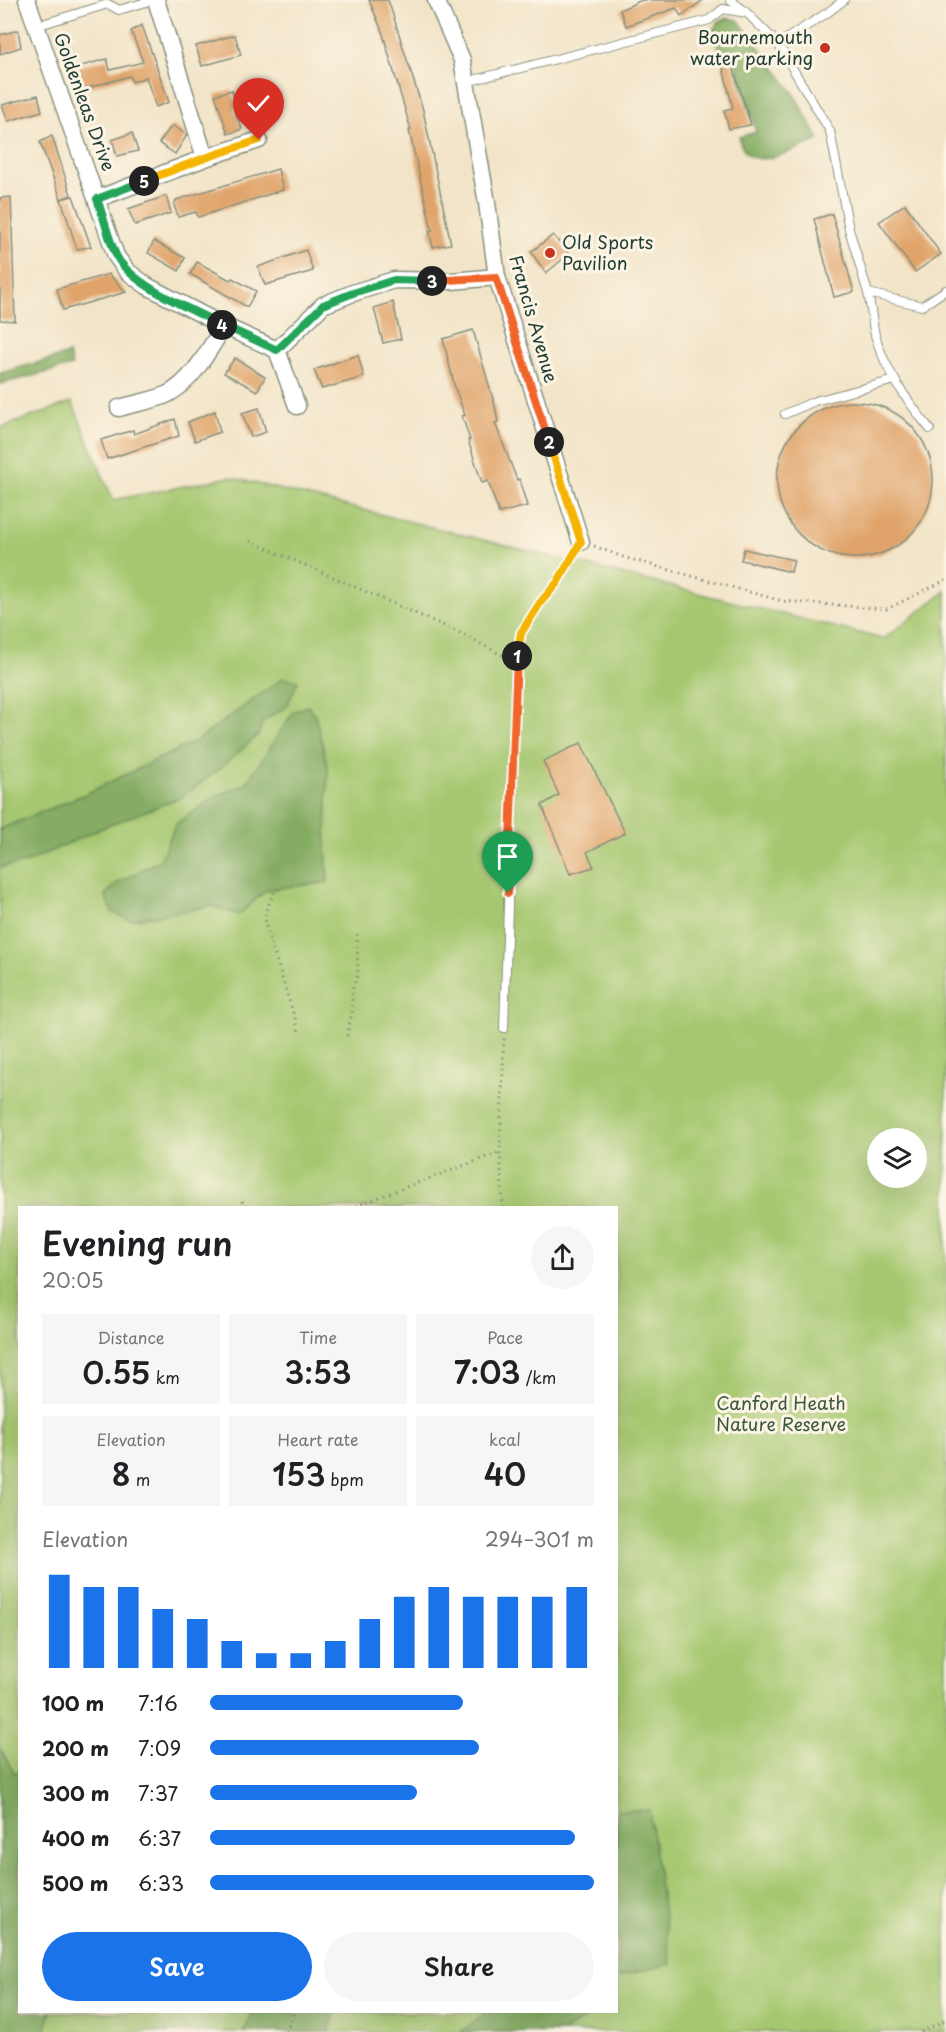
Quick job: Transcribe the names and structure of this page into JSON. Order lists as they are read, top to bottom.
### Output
{
  "streets": {
    "street": ["Goldenleas Drive", "Francis Avenue"]
  },
  "parks": ["Canford Heath Nature Reserve"],
  "places": ["Bournemouth water parking", "Old Sports Pavilion"],
  "page": {
    "pins": [
      "5",
      "3",
      "4",
      "2",
      "1"
    ],
    "heading": ["Evening run", "20:05"],
    "stats": [
      ["Distance", "0.55 km"],
      ["Time", "3:53"],
      ["Pace", "7:03 /km"],
      ["Elevation", "8 m"],
      ["Heart rate", "153 bpm"],
      ["kcal", "40"]
    ],
    "chart": ["Elevation", "294–301 m"],
    "list": [
      {
        "name": "100 m",
        "note": "7:16"
      },
      {
        "name": "200 m",
        "note": "7:09"
      },
      {
        "name": "300 m",
        "note": "7:37"
      },
      {
        "name": "400 m",
        "note": "6:37"
      },
      {
        "name": "500 m",
        "note": "6:33"
      }
    ],
    "buttons": ["Save", "Share"]
  }
}
